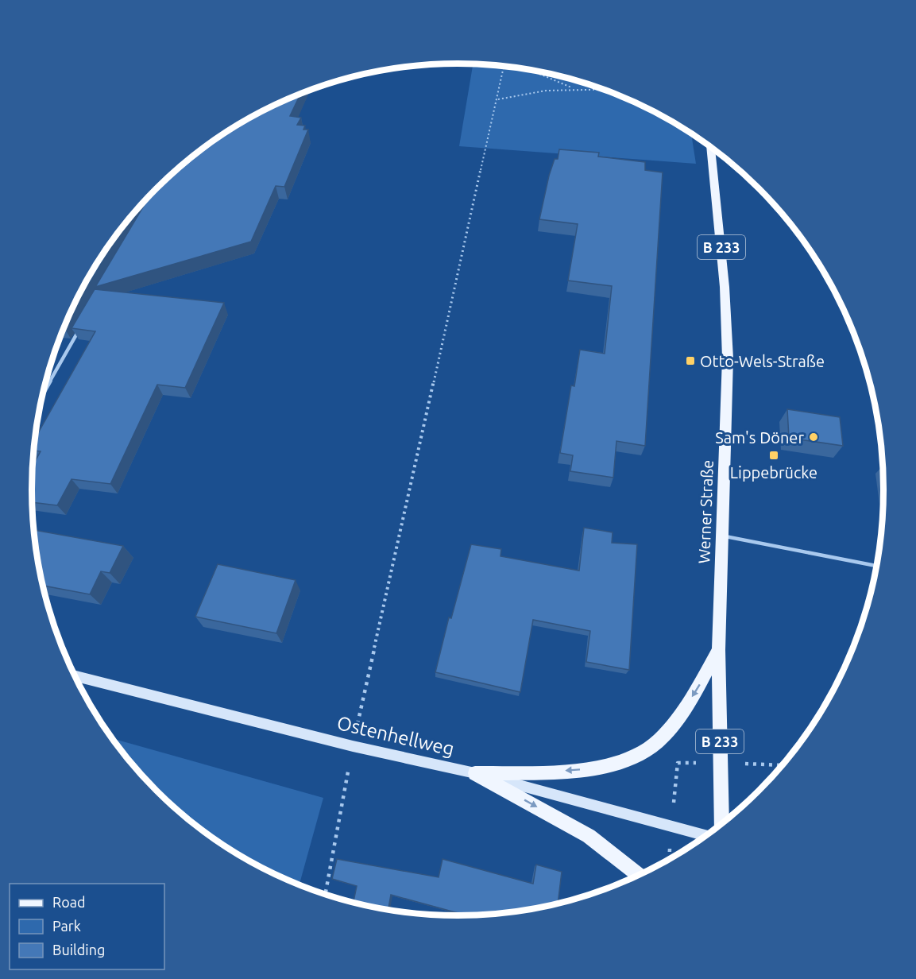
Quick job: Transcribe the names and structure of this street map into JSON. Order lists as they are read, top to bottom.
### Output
{
  "streets": {
    "main road": ["B 233", "Werner Straße", "Ostenhellweg"]
  },
  "places": {
    "transit": ["Otto-Wels-Straße", "Lippebrücke"],
    "other": ["Sam's Döner"]
  },
  "legend": ["Road", "Park", "Building"]
}
